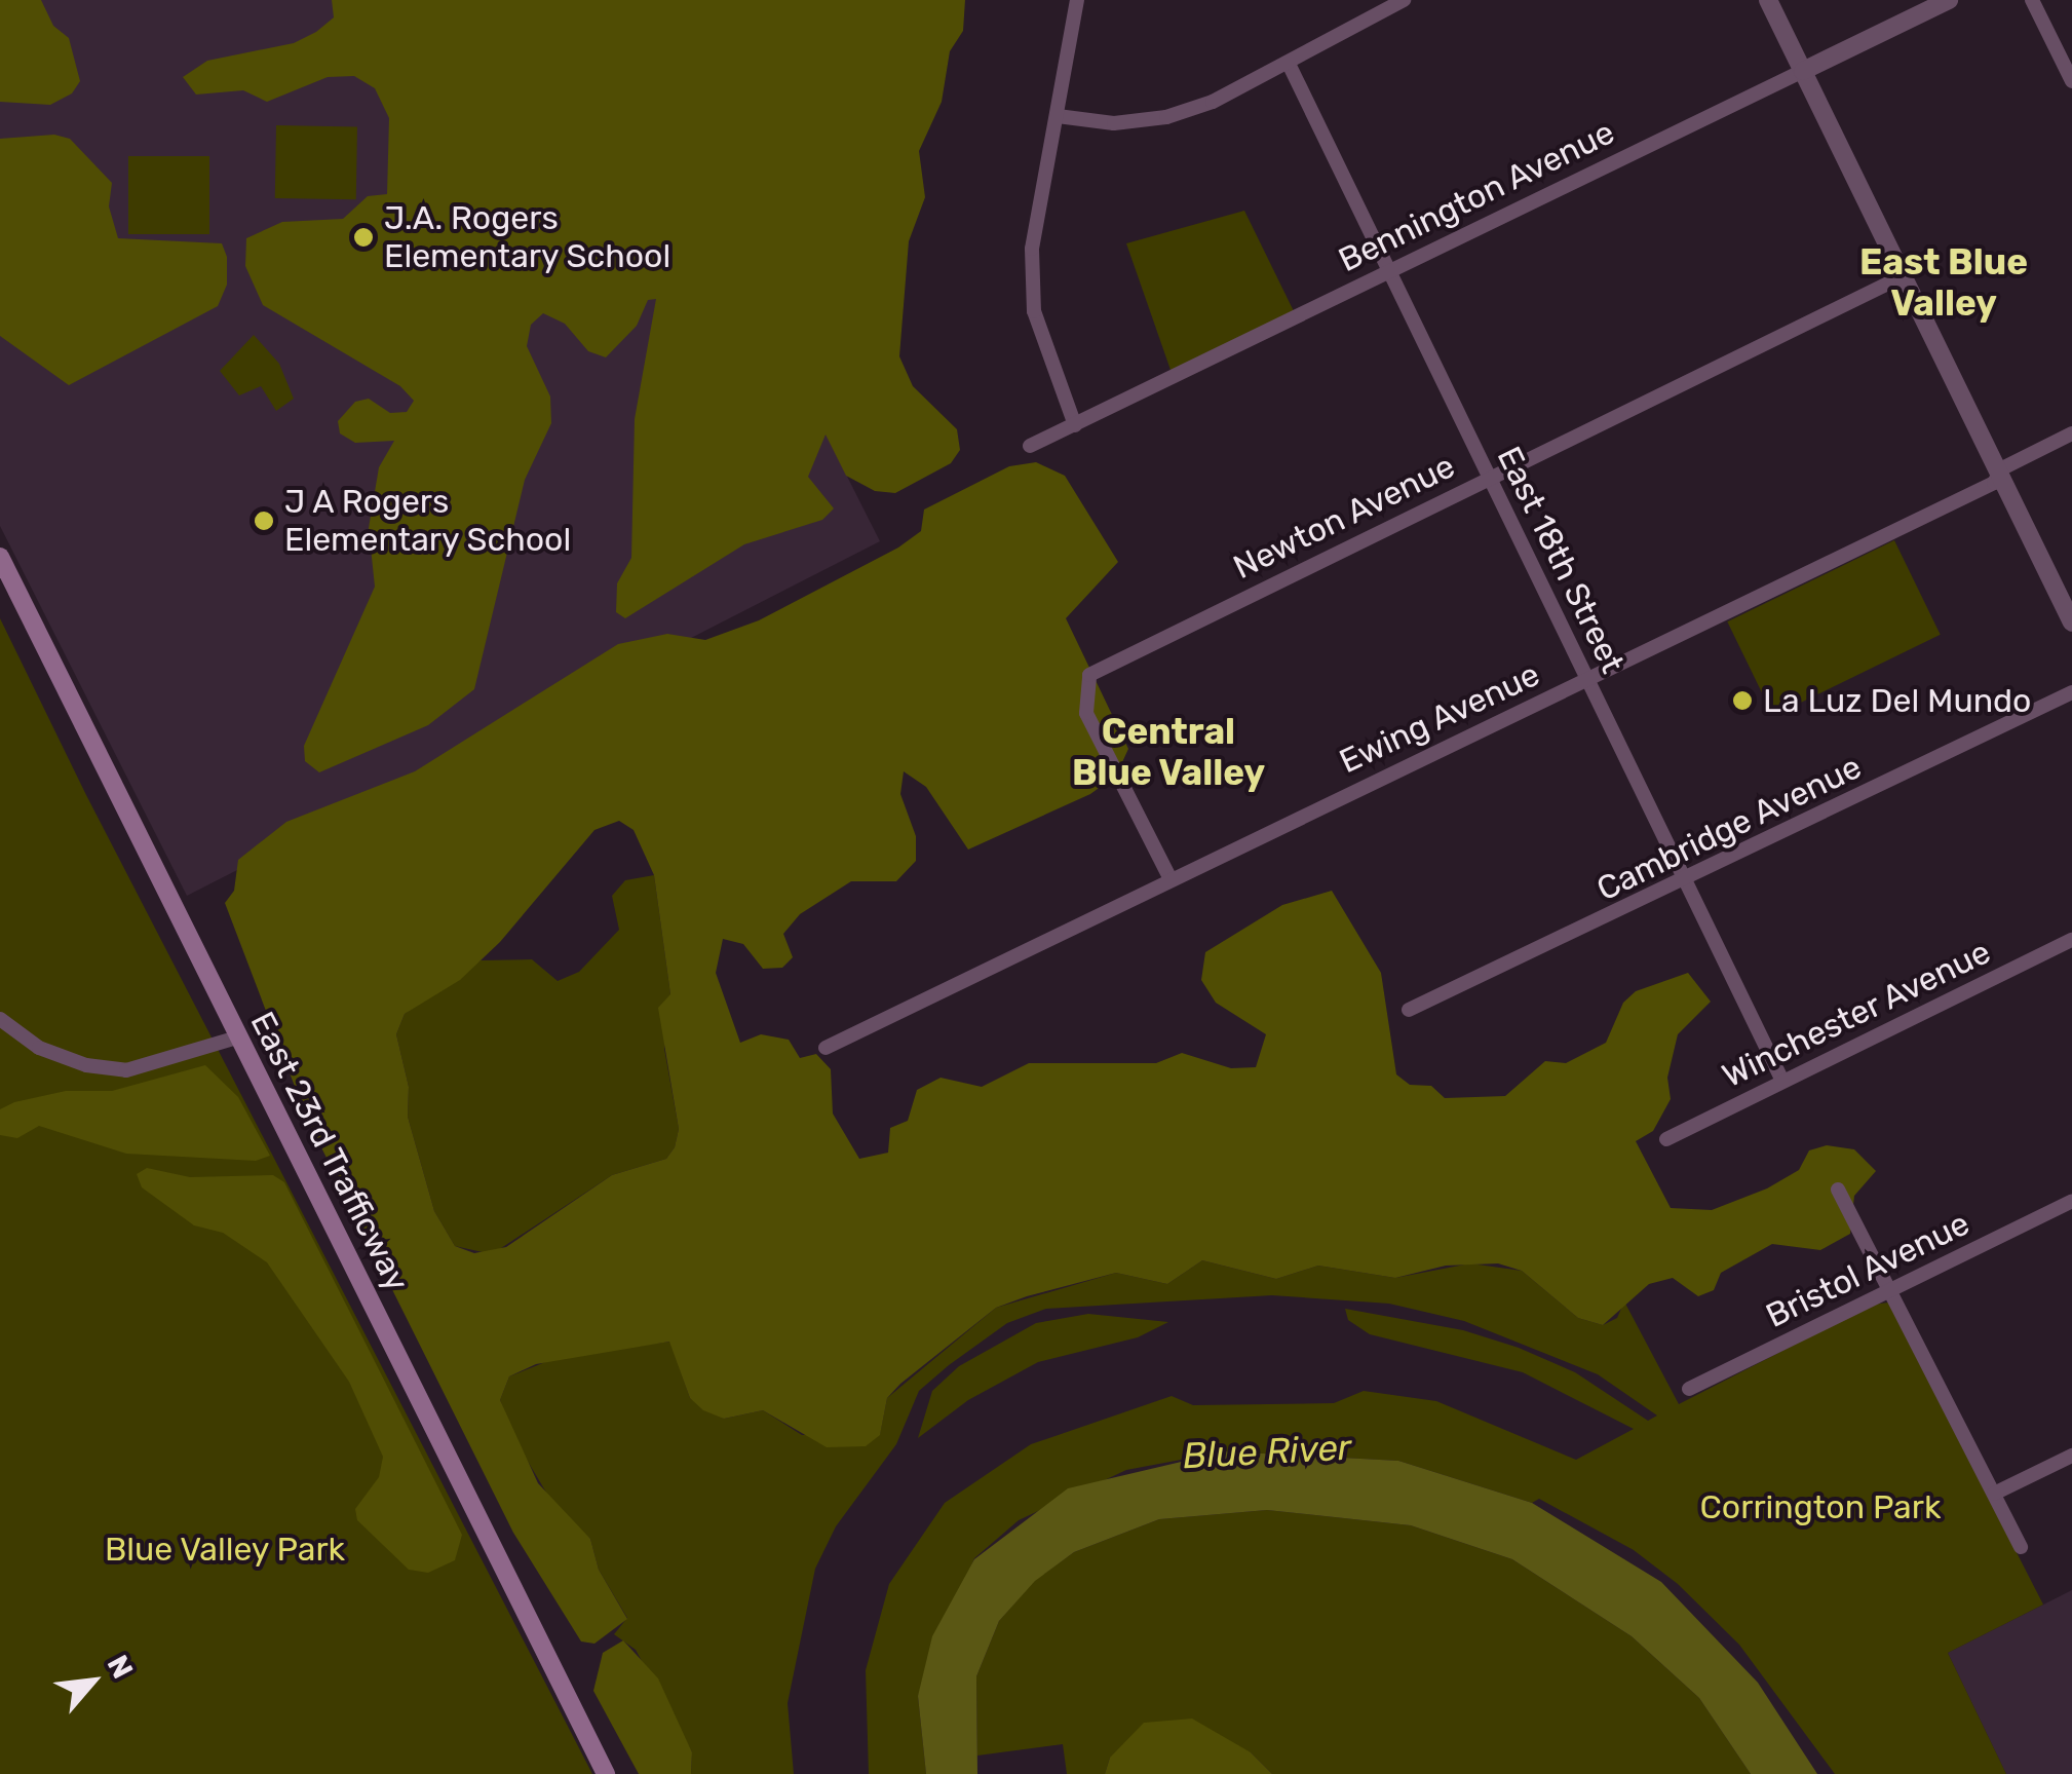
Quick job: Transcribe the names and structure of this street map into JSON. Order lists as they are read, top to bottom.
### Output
{
  "streets": {
    "main road": ["East 23rd Trafficway"],
    "street": [
      "Bennington Avenue",
      "Newton Avenue",
      "East 18th Street",
      "Ewing Avenue",
      "Cambridge Avenue",
      "Winchester Avenue",
      "Bristol Avenue"
    ]
  },
  "crossings": [
    ["Bennington Avenue", "East 18th Street"],
    ["Newton Avenue", "East 18th Street"],
    ["Newton Avenue", "Ewing Avenue"],
    ["East 18th Street", "Ewing Avenue"],
    ["East 18th Street", "Cambridge Avenue"],
    ["East 18th Street", "Winchester Avenue"]
  ],
  "districts": ["East Blue Valley", "Central Blue Valley"],
  "water": ["Blue River"],
  "parks": ["Corrington Park", "Blue Valley Park"],
  "places": ["J.A. Rogers Elementary School", "J A Rogers Elementary School", "La Luz Del Mundo"],
  "north": "top right"
}
